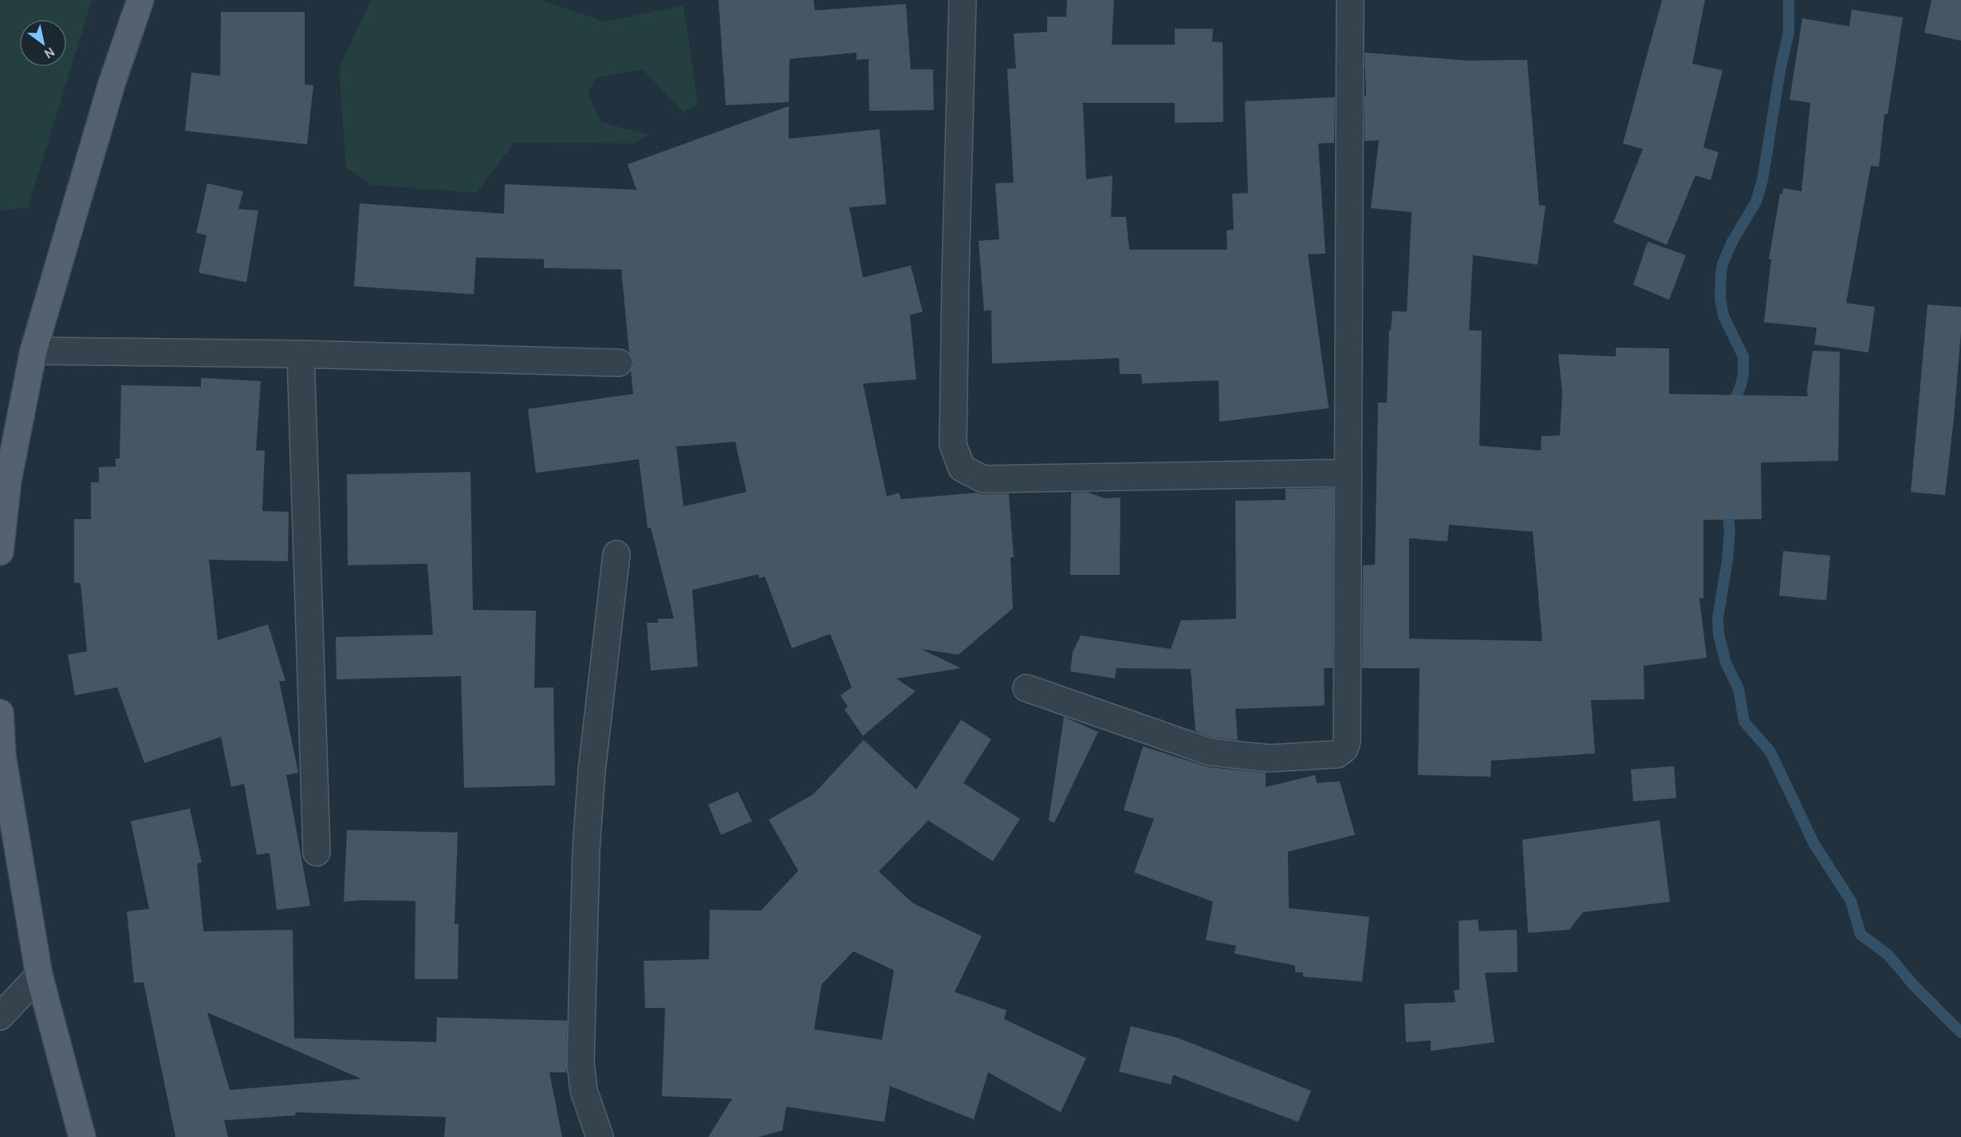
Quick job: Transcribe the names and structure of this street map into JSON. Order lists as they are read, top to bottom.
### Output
{
  "north": "bottom right"
}
